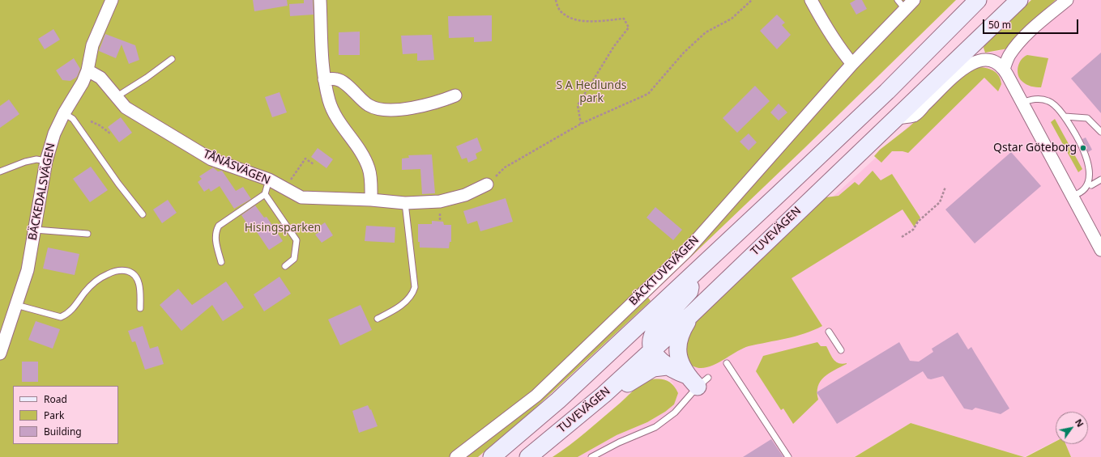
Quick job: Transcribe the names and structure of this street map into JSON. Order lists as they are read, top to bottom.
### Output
{
  "streets": {
    "main road": ["TUVEVÄGEN"],
    "street": ["TÅNÅSVÄGEN", "BÄCKEDALSVÄGEN", "BÄCKTUVEVÄGEN"]
  },
  "crossings": [
    ["TÅNÅSVÄGEN", "BÄCKEDALSVÄGEN"]
  ],
  "parks": ["S A Hedlunds park", "Hisingsparken"],
  "places": ["Qstar Göteborg"],
  "legend": ["Road", "Park", "Building"],
  "scale_bar": "50 m",
  "north": "top right"
}
